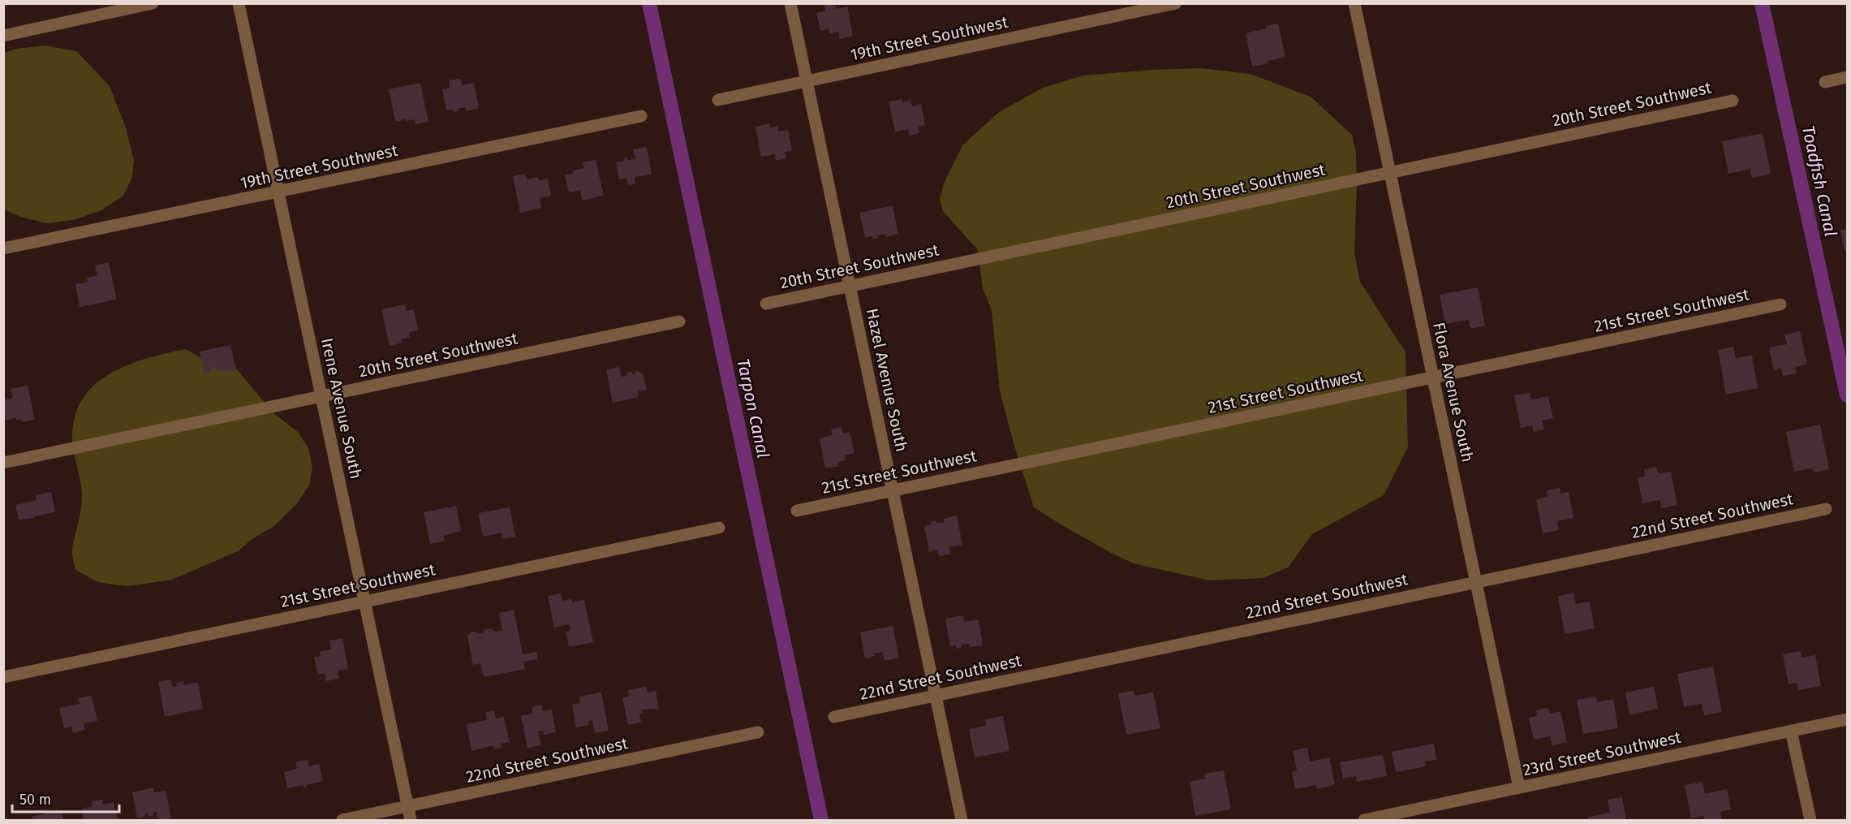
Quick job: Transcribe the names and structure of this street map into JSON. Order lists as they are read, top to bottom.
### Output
{
  "streets": {
    "street": [
      "19th Street Southwest",
      "20th Street Southwest",
      "21st Street Southwest",
      "Hazel Avenue South",
      "Flora Avenue South",
      "Irene Avenue South",
      "22nd Street Southwest",
      "23rd Street Southwest"
    ]
  },
  "crossings": [
    ["19th Street Southwest", "Hazel Avenue South"],
    ["19th Street Southwest", "Irene Avenue South"],
    ["20th Street Southwest", "Hazel Avenue South"],
    ["20th Street Southwest", "Flora Avenue South"],
    ["20th Street Southwest", "Irene Avenue South"],
    ["21st Street Southwest", "Hazel Avenue South"],
    ["21st Street Southwest", "Flora Avenue South"],
    ["21st Street Southwest", "Irene Avenue South"],
    ["Hazel Avenue South", "22nd Street Southwest"],
    ["Flora Avenue South", "22nd Street Southwest"],
    ["Flora Avenue South", "23rd Street Southwest"],
    ["Irene Avenue South", "22nd Street Southwest"]
  ],
  "water": ["Toadfish Canal", "Tarpon Canal"],
  "scale_bar": "50 m"
}
